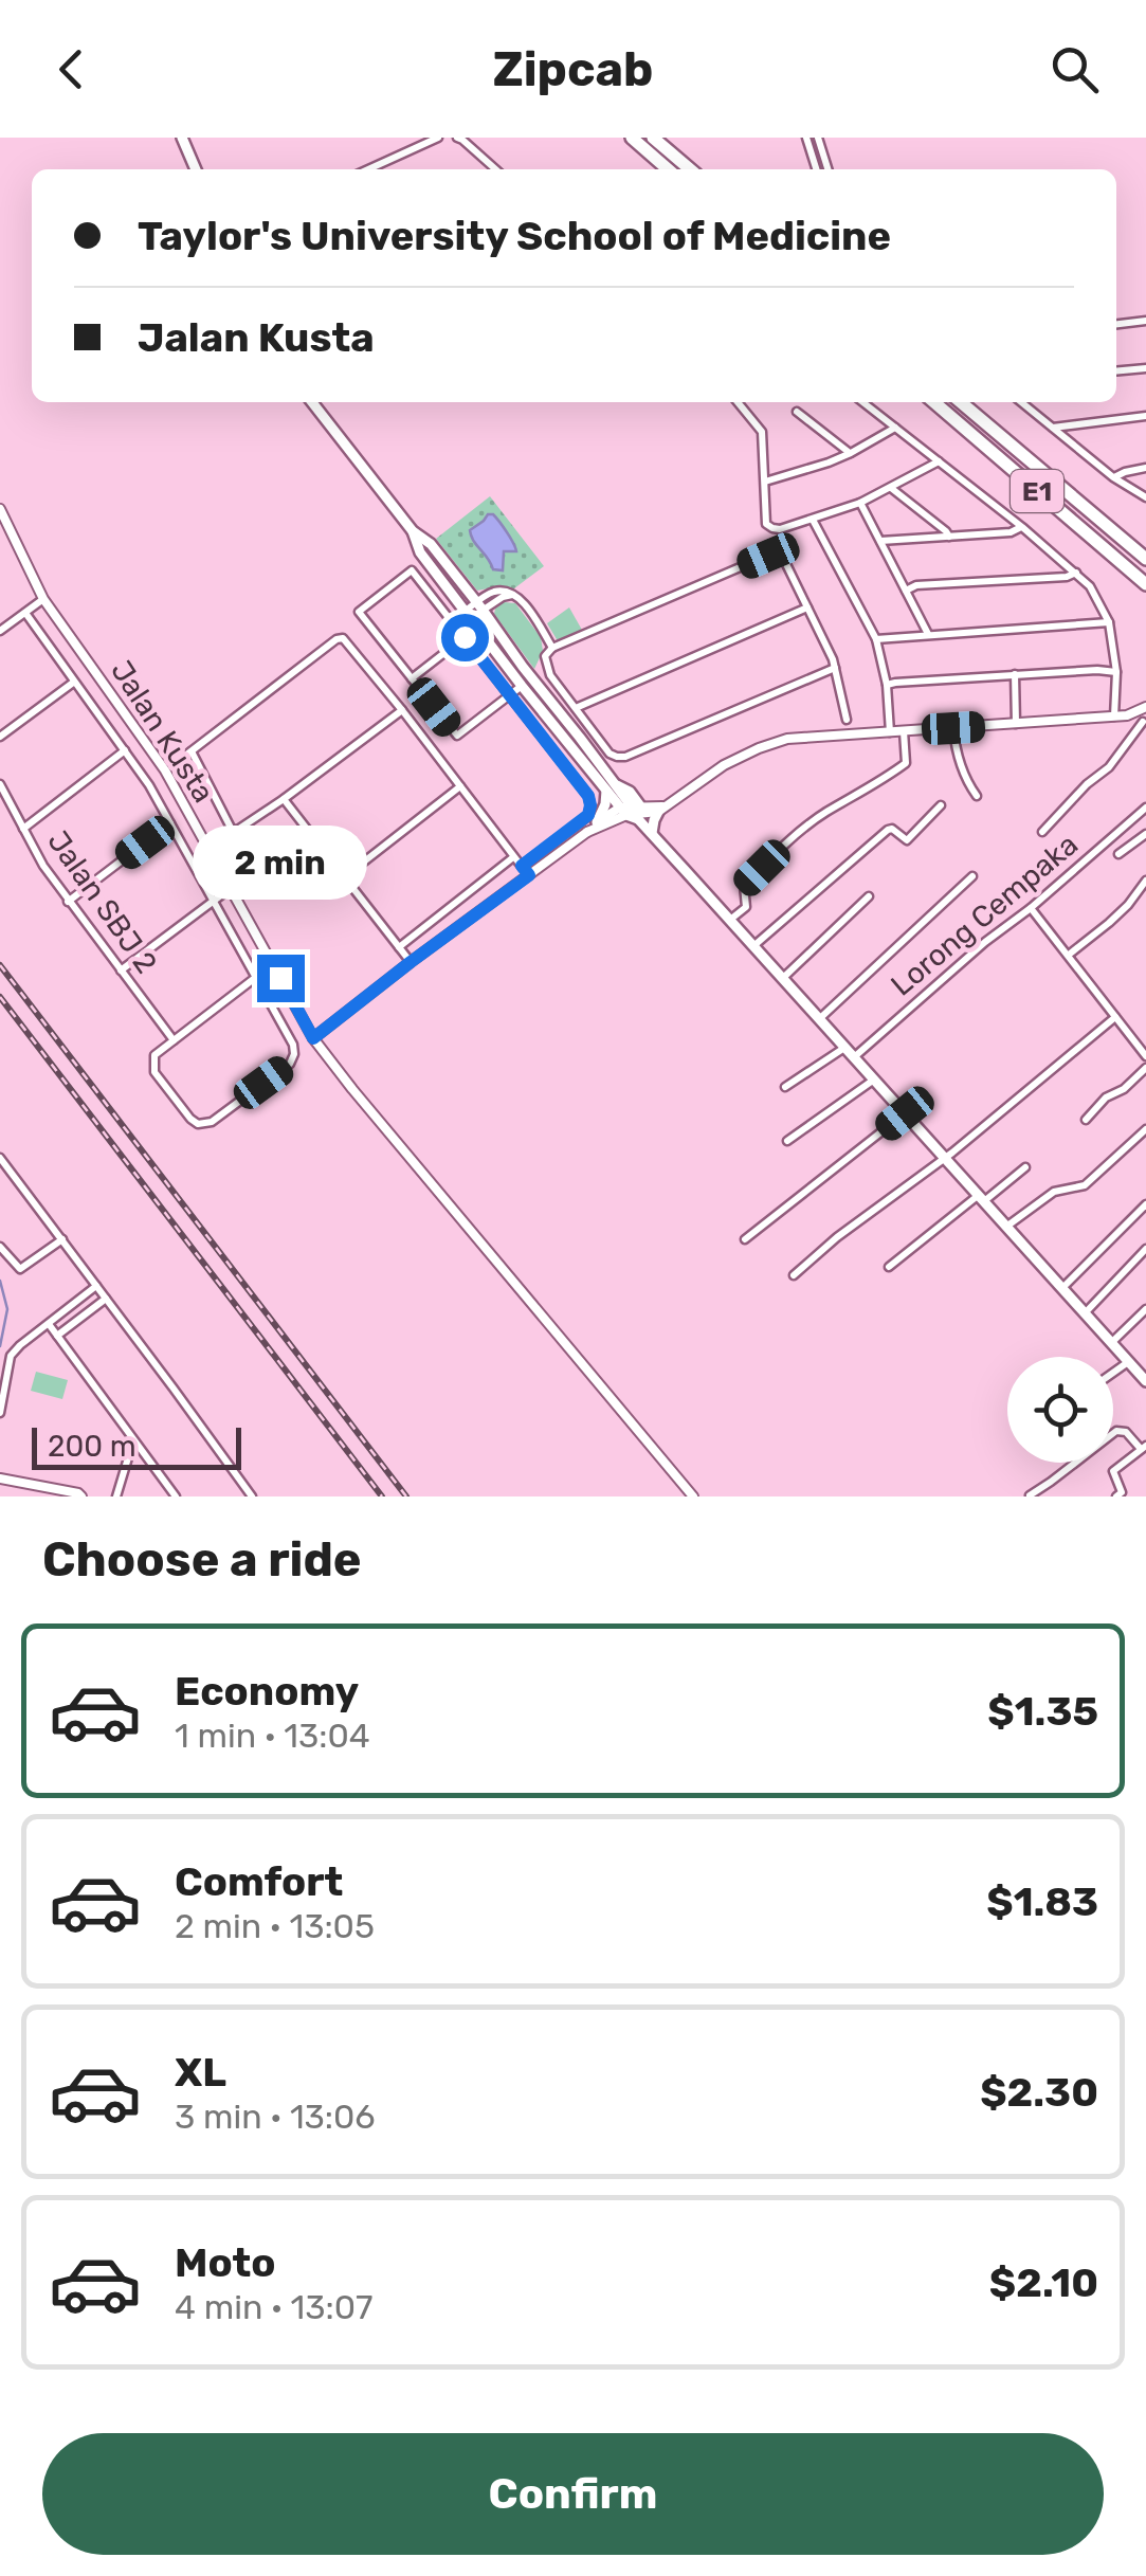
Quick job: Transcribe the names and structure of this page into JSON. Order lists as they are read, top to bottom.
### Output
{
  "streets": {
    "highway": ["E1"],
    "street": ["Jalan Kusta", "Jalan SBJ 2", "Lorong Cempaka"]
  },
  "scale_bar": "200 m",
  "page": {
    "header": "Zipcab",
    "banner": ["Taylor's University School of Medicine", "Jalan Kusta"],
    "bubble": "2 min",
    "scale": "200 m",
    "heading": "Choose a ride",
    "list": [
      {
        "name": "Economy",
        "note": "1 min · 13:04",
        "value": "$1.35"
      },
      {
        "name": "Comfort",
        "note": "2 min · 13:05",
        "value": "$1.83"
      },
      {
        "name": "XL",
        "note": "3 min · 13:06",
        "value": "$2.30"
      },
      {
        "name": "Moto",
        "note": "4 min · 13:07",
        "value": "$2.10"
      }
    ],
    "buttons": "Confirm"
  }
}
